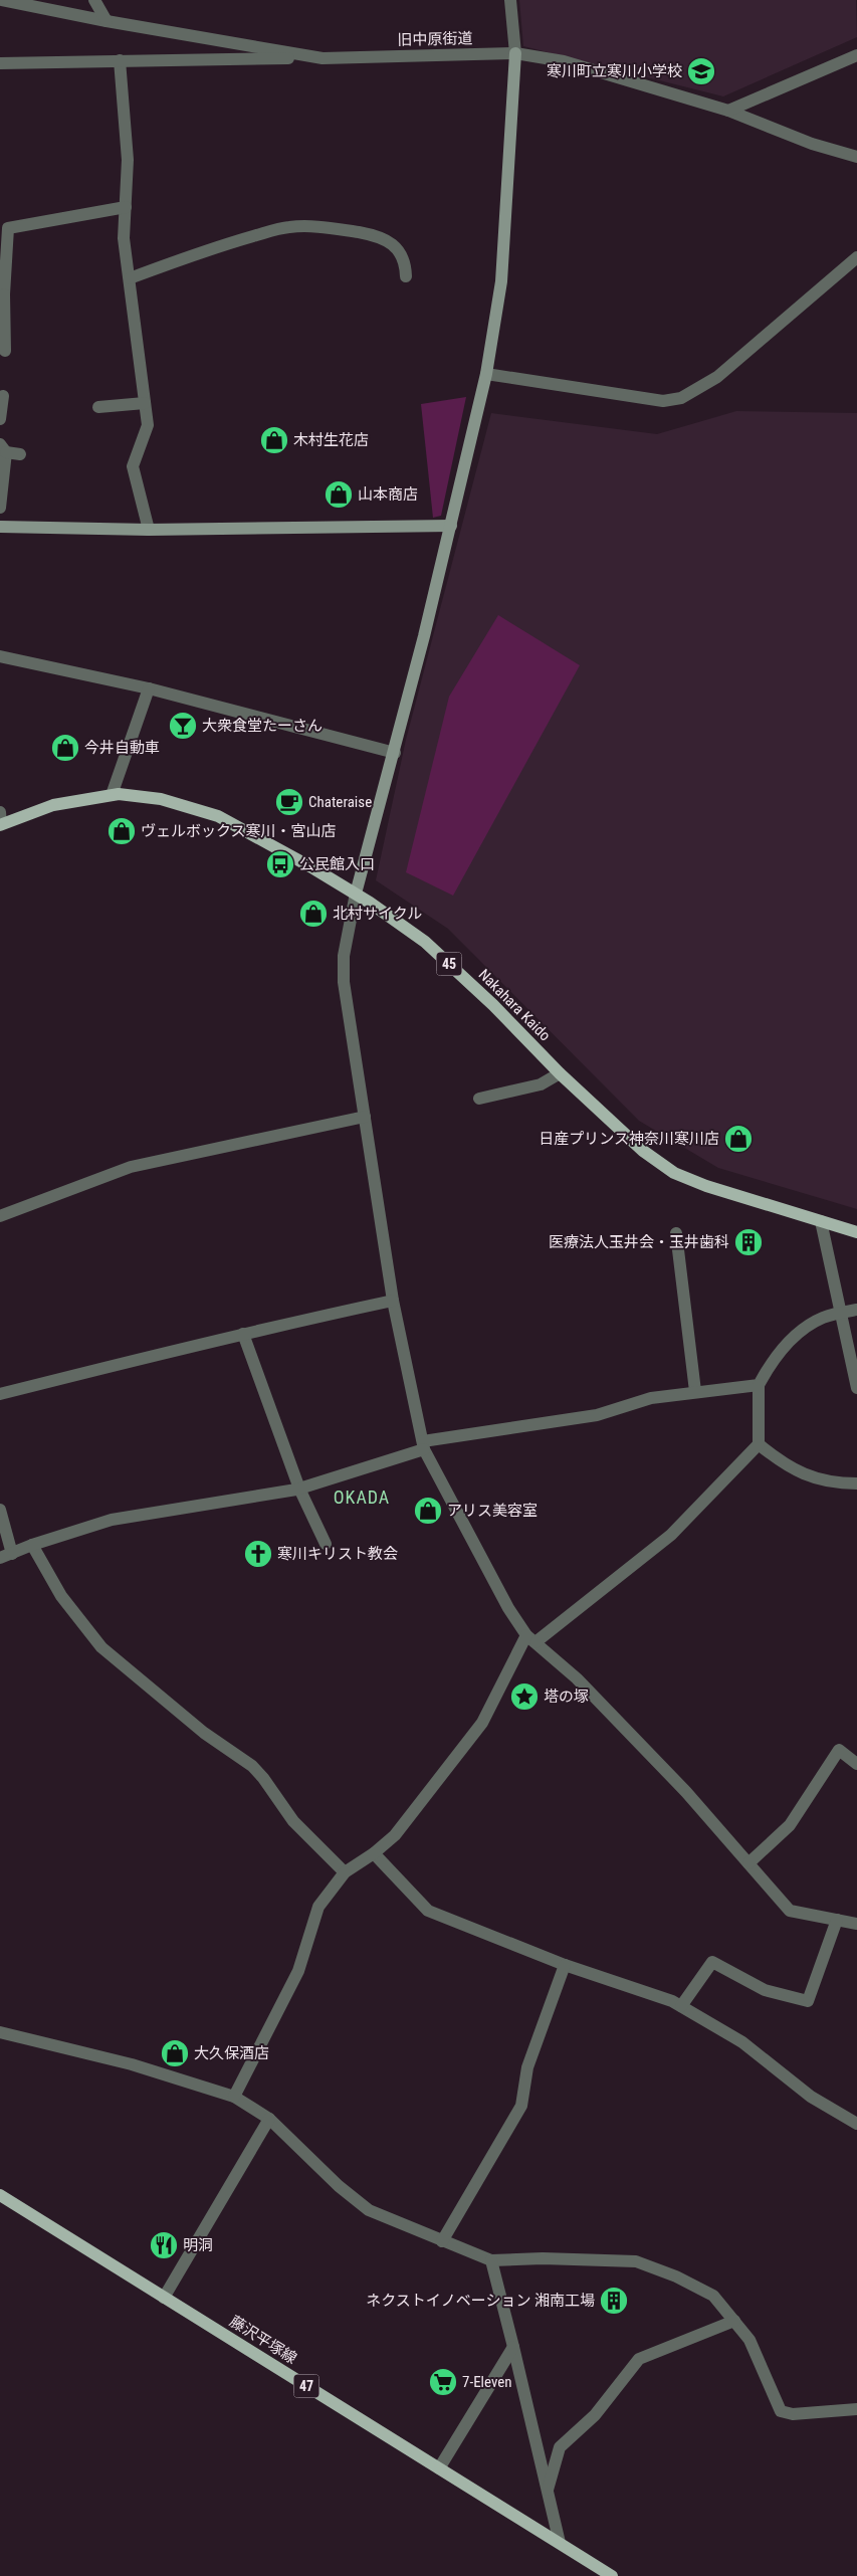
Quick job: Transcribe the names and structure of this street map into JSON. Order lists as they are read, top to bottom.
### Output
{
  "streets": {
    "main road": [
      "45",
      "Nakahara Kaido",
      "藤沢平塚線",
      "47"
    ],
    "street": ["旧中原街道"]
  },
  "districts": ["OKADA"],
  "places": {
    "school or university": ["寒川町立寒川小学校"],
    "shop": [
      "木村生花店",
      "山本商店",
      "今井自動車",
      "ヴェルボックス寒川・宮山店",
      "北村サイクル",
      "日産プリンス神奈川寒川店",
      "アリス美容室",
      "大久保酒店"
    ],
    "bar": ["大衆食堂たーさん"],
    "cafe": ["Chateraise"],
    "bus stop": ["公民館入口"],
    "building": ["医療法人玉井会・玉井歯科", "ネクストイノベーション 湘南工場"],
    "church": ["寒川キリスト教会"],
    "place": ["塔の塚"],
    "restaurant": ["明洞"],
    "supermarket": ["7-Eleven"]
  }
}
